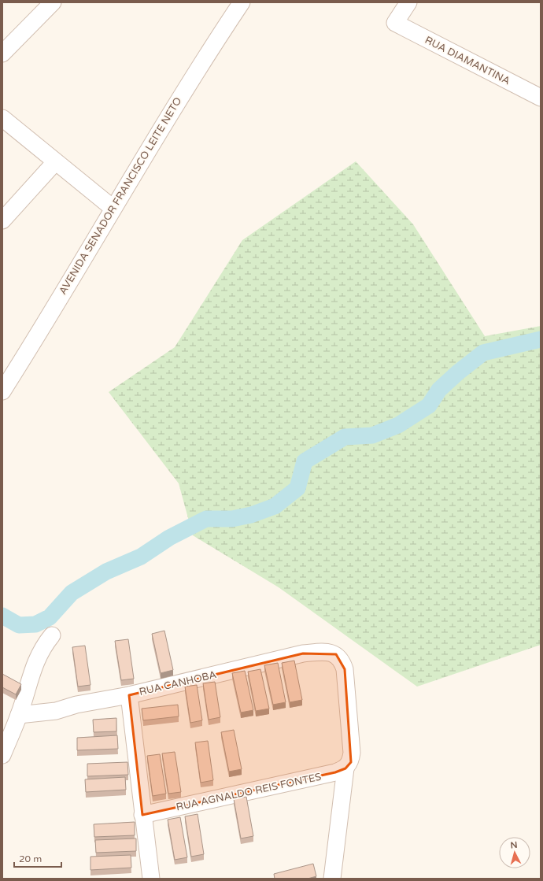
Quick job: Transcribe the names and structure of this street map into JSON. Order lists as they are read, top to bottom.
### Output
{
  "streets": {
    "street": [
      "RUA DIAMANTINA",
      "AVENIDA SENADOR FRANCISCO LEITE NETO",
      "RUA CANHOBA",
      "RUA AGNALDO REIS FONTES"
    ]
  },
  "crossings": [
    ["RUA CANHOBA", "RUA AGNALDO REIS FONTES"]
  ],
  "scale_bar": "20 m",
  "north": "top"
}
